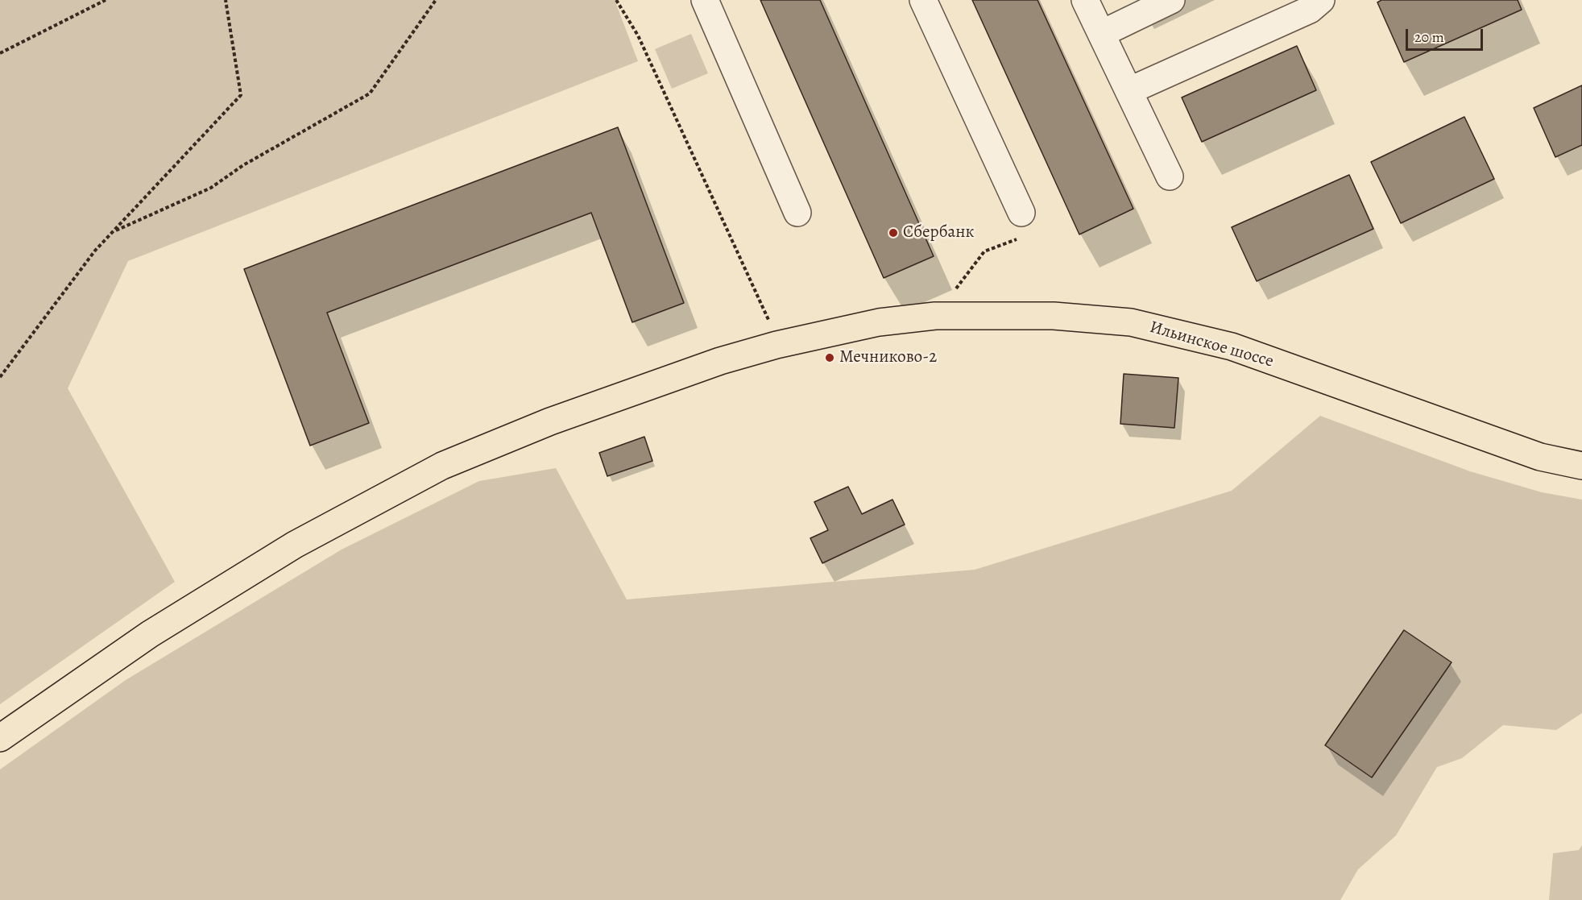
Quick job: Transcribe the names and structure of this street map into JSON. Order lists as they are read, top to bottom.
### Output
{
  "streets": {
    "main road": ["Ильинское шоссе"]
  },
  "places": ["Сбербанк", "Мечниково-2"],
  "scale_bar": "20 m"
}
